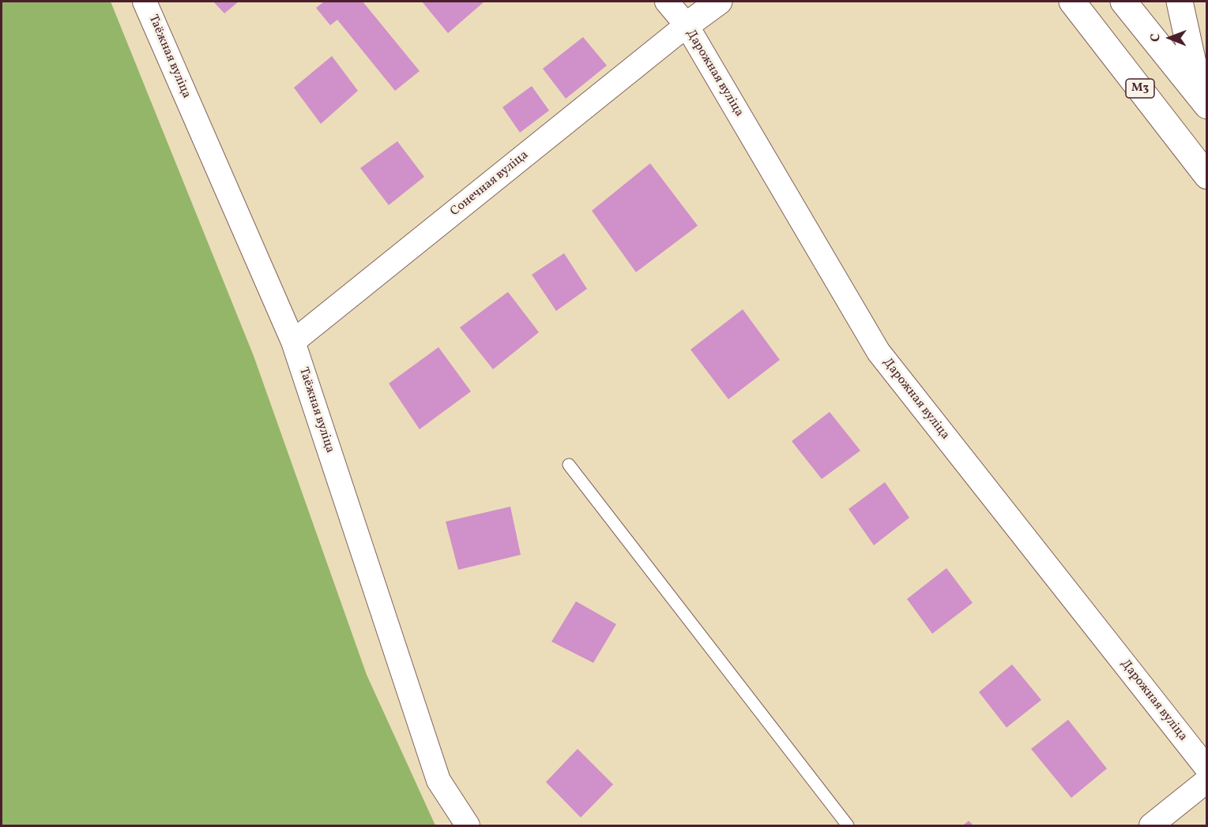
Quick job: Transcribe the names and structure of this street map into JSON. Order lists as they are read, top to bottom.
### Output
{
  "streets": {
    "highway": ["М3"],
    "street": ["Таёжная вуліца", "Дарожная вуліца", "Сонечная вуліца"]
  },
  "crossings": [
    ["Таёжная вуліца", "Сонечная вуліца"],
    ["Дарожная вуліца", "Сонечная вуліца"]
  ],
  "north": "left"
}
